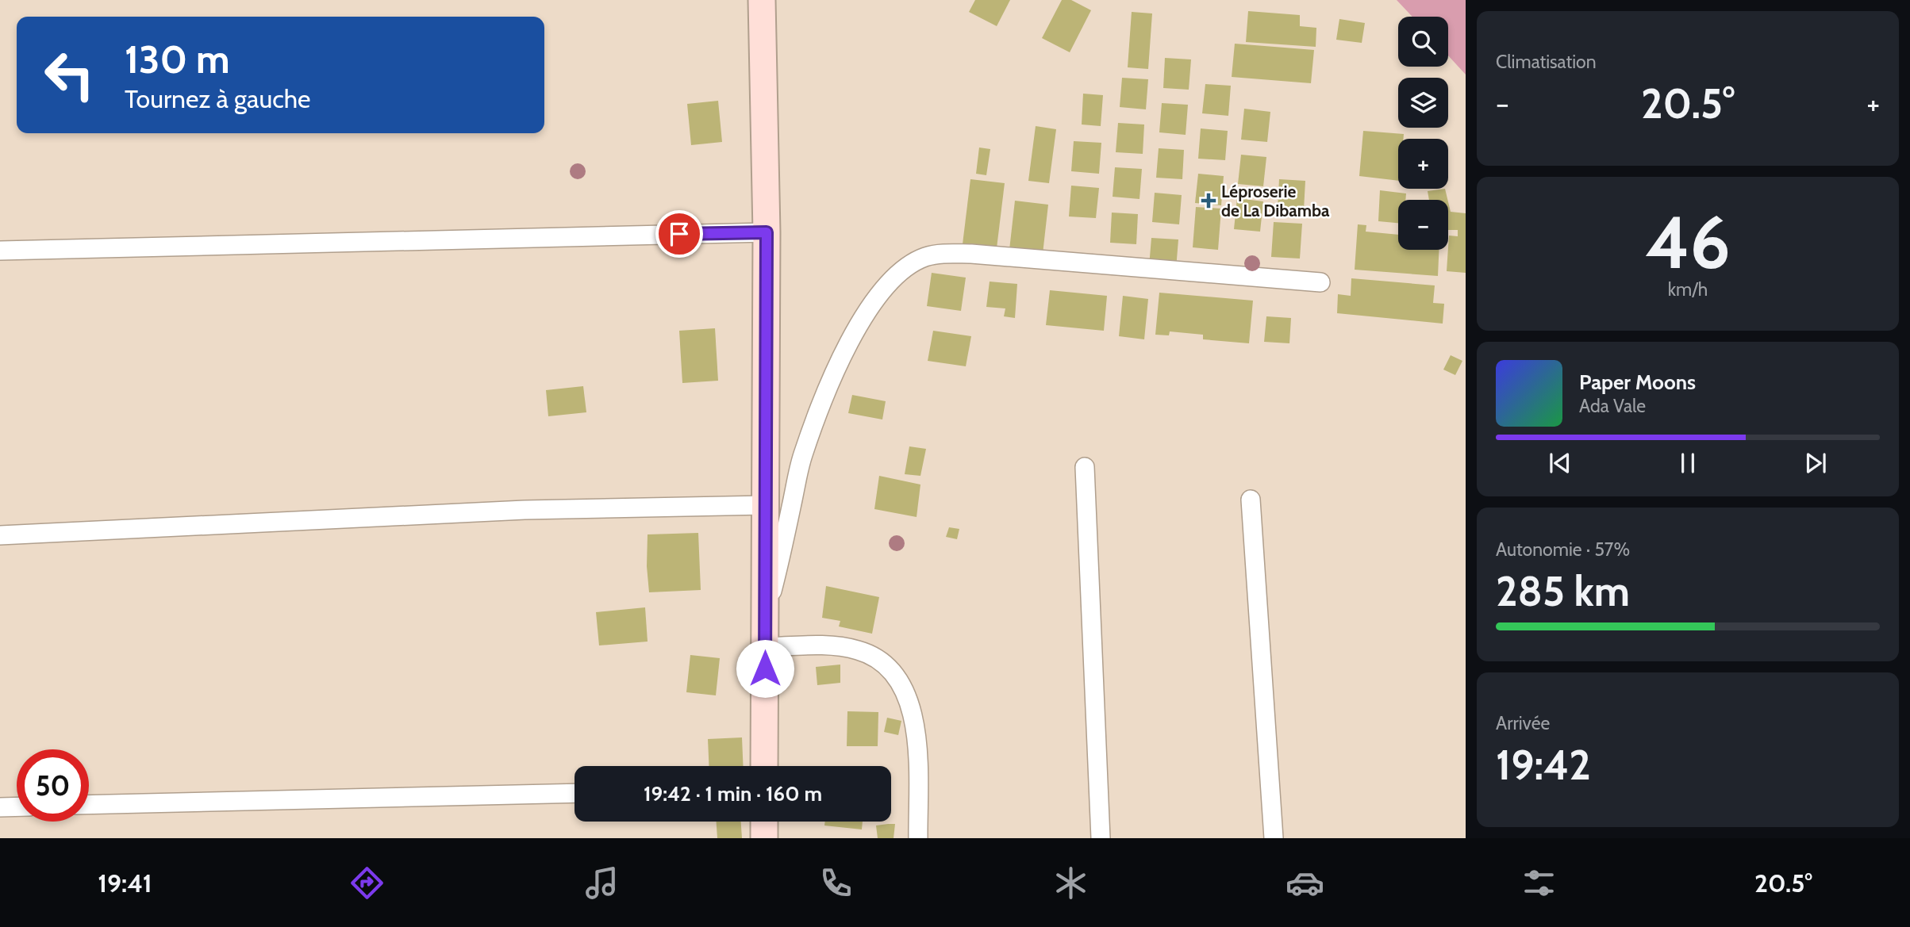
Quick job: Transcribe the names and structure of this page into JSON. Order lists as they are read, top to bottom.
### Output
{
  "places": {
    "health": ["Léproserie de La Dibamba"]
  },
  "page": {
    "tile": [
      "Climatisation",
      ["46", "km/h"],
      ["Autonomie · 57%", "285 km"],
      ["Arrivée", "19:42"]
    ],
    "map_buttons": ["+", "−"],
    "turn": ["130 m", "Tournez à gauche"],
    "heat": ["−", "20.5°", "+"],
    "song": ["Paper Moons", "Ada Vale"],
    "limit": "50",
    "trip": "19:42 · 1 min · 160 m",
    "tabs": ["19:41", "20.5°"]
  }
}
